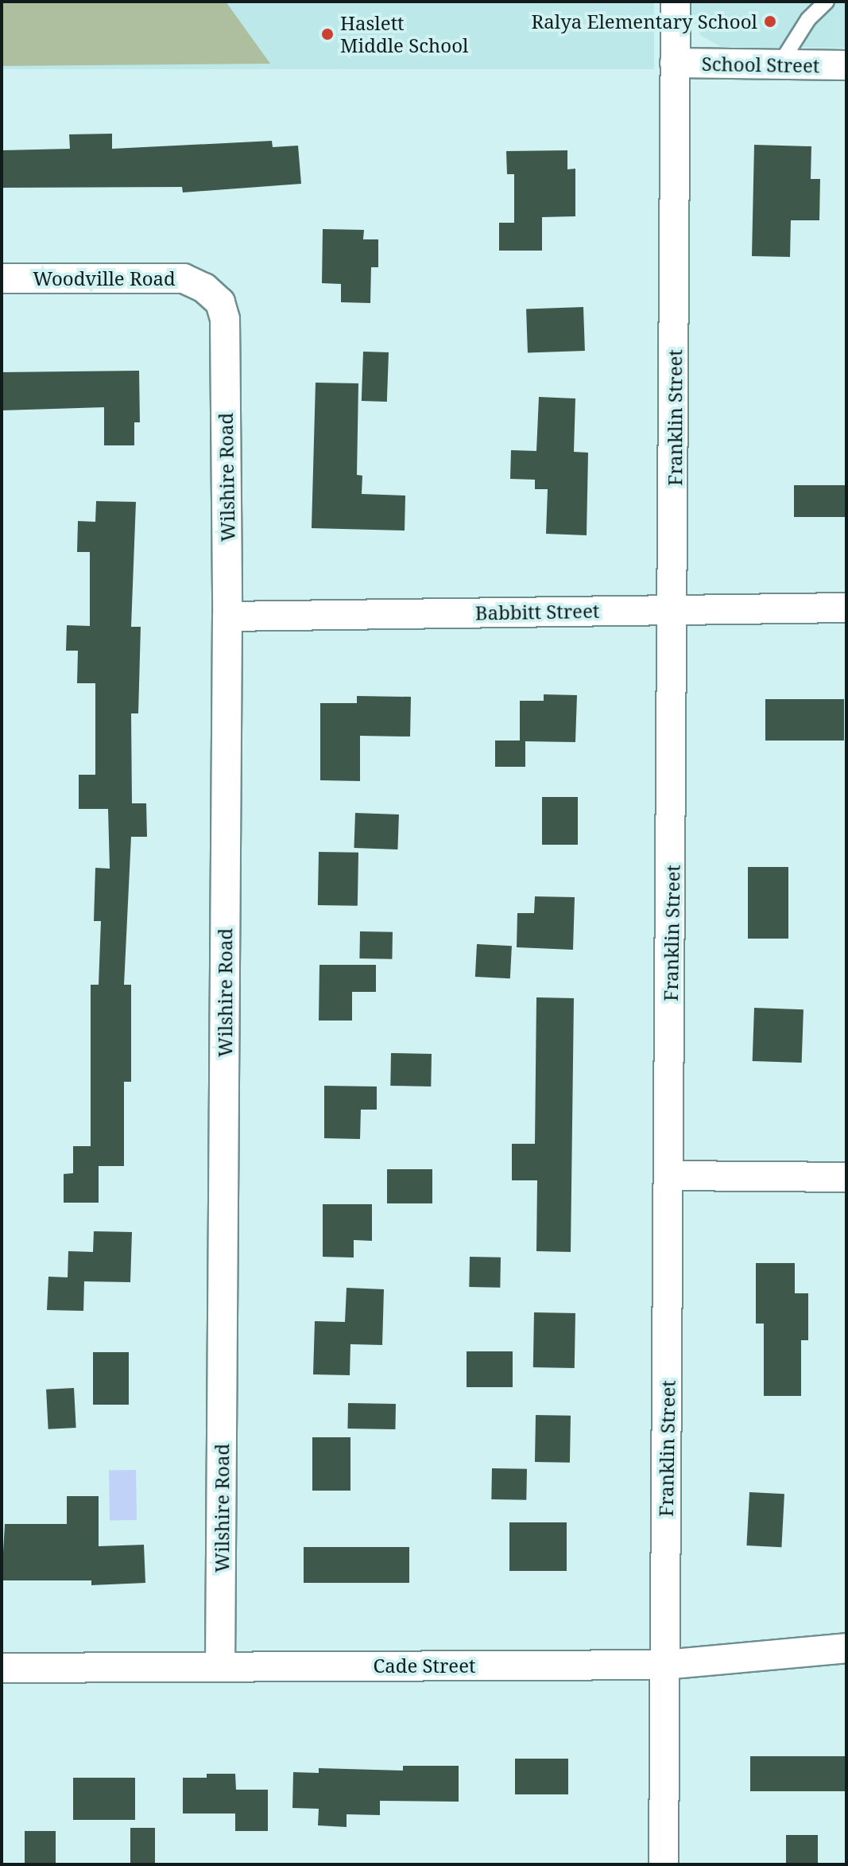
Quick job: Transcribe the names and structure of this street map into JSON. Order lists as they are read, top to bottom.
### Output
{
  "streets": {
    "street": [
      "School Street",
      "Woodville Road",
      "Franklin Street",
      "Wilshire Road",
      "Babbitt Street",
      "Cade Street"
    ]
  },
  "crossings": [
    ["School Street", "Franklin Street"],
    ["Woodville Road", "Wilshire Road"],
    ["Franklin Street", "Babbitt Street"],
    ["Franklin Street", "Cade Street"],
    ["Wilshire Road", "Babbitt Street"],
    ["Wilshire Road", "Cade Street"]
  ],
  "places": ["Ralya Elementary School", "Haslett Middle School"]
}
